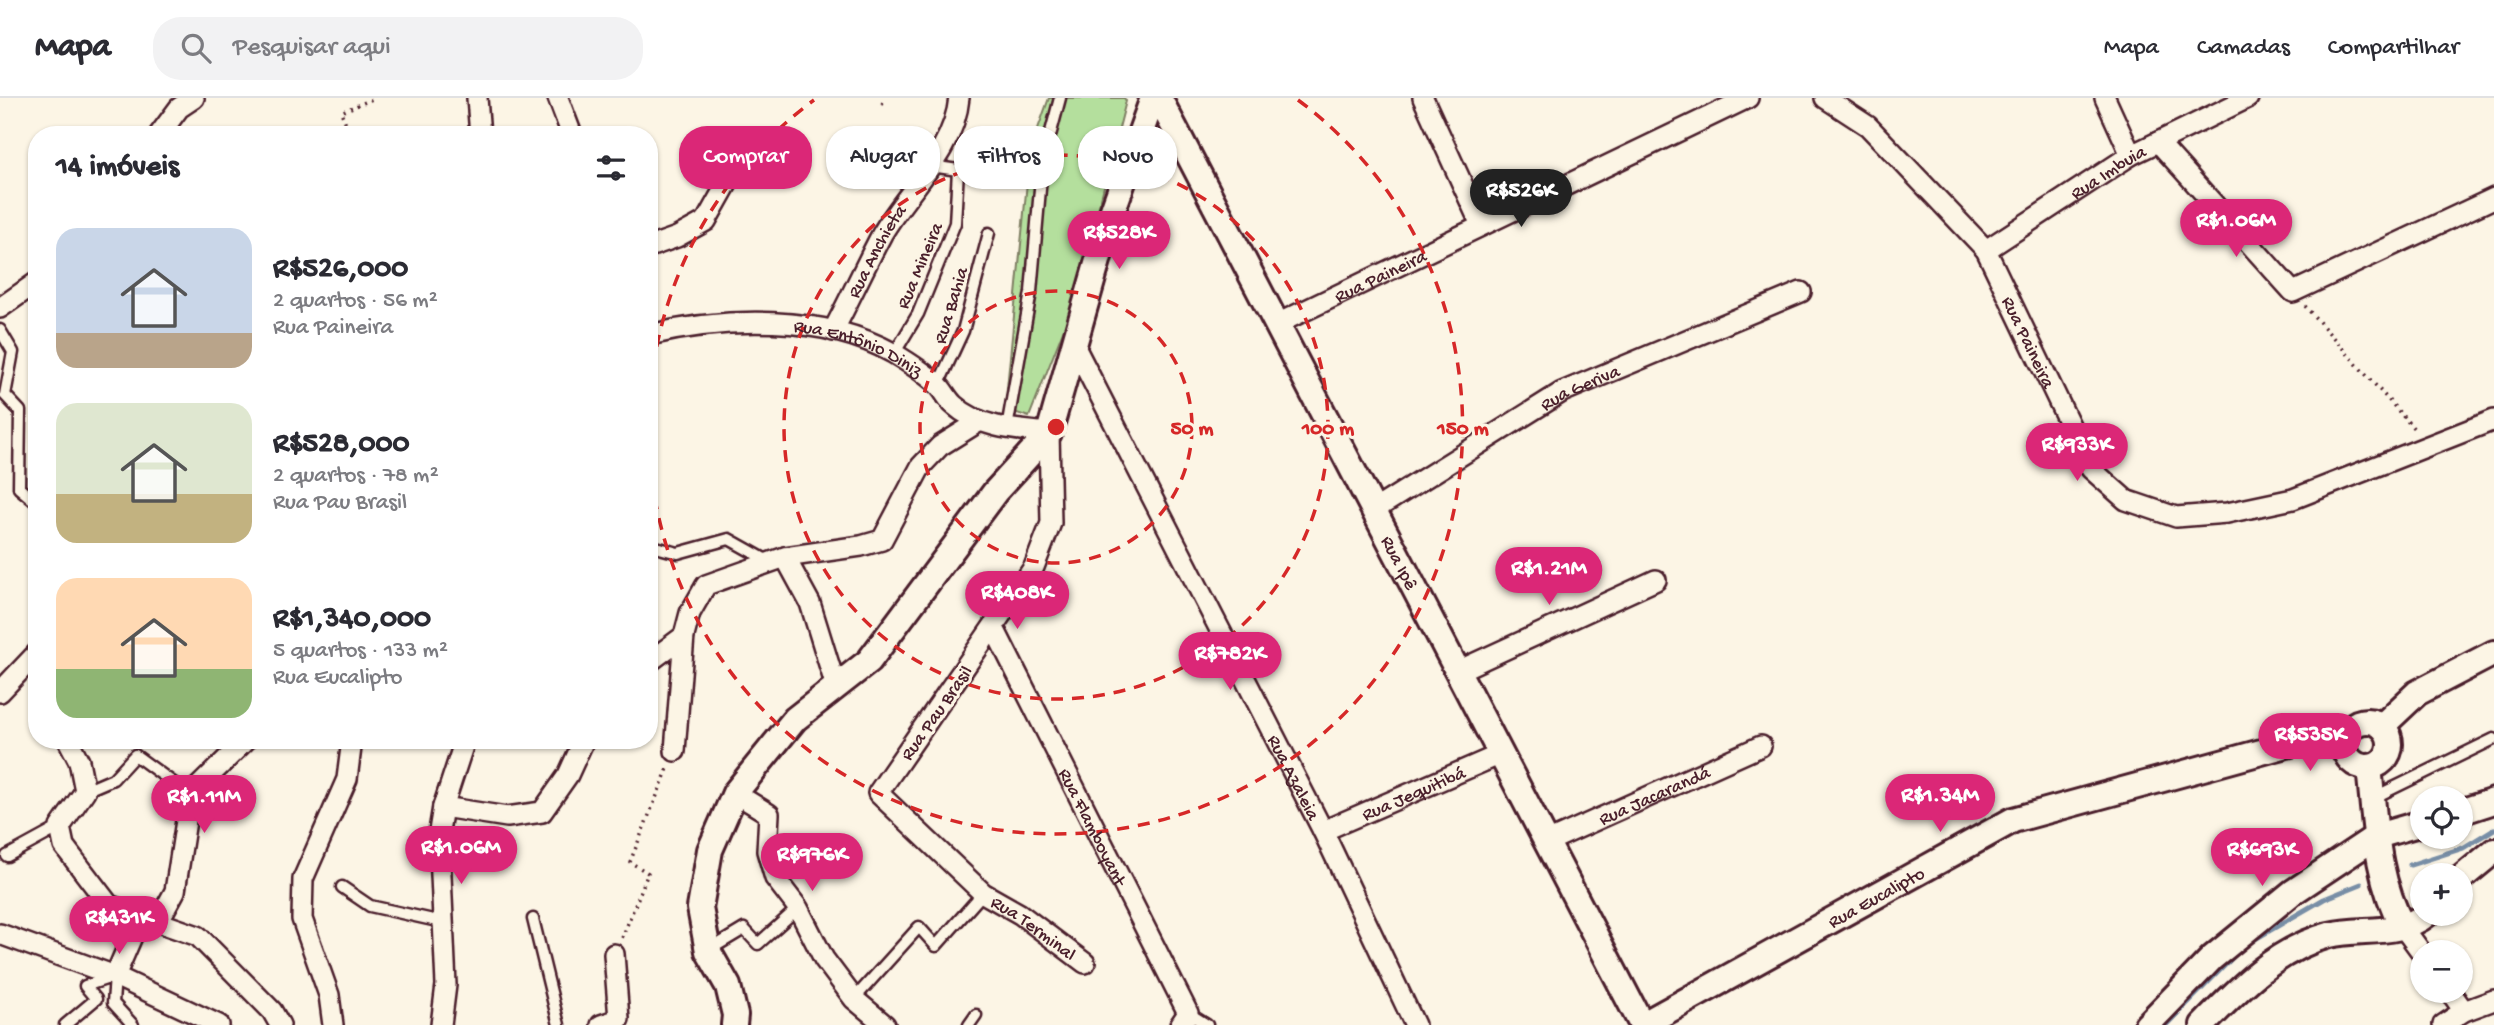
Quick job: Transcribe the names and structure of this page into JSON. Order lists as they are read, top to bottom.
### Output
{
  "streets": {
    "street": [
      "Rua Imbuia",
      "Rua Anchieta",
      "Rua Paineira",
      "Rua Entônio Diniz",
      "Rua Geriva",
      "Rua Ipê",
      "Rua Pau Brasil",
      "Rua Azaleia",
      "Rua Jequitibá",
      "Rua Jacarandá",
      "Rua Flamboyant",
      "Rua Eucalipto",
      "Rua Terminal"
    ],
    "lane": ["Rua Mineira", "Rua Bahia"]
  },
  "crossings": [
    ["Rua Imbuia", "Rua Paineira"],
    ["Rua Anchieta", "Rua Entônio Diniz"],
    ["Rua Mineira", "Rua Entônio Diniz"],
    ["Rua Paineira", "Rua Ipê"],
    ["Rua Bahia", "Rua Entônio Diniz"],
    ["Rua Entônio Diniz", "Rua Pau Brasil"],
    ["Rua Geriva", "Rua Ipê"],
    ["Rua Ipê", "Rua Jequitibá"],
    ["Rua Ipê", "Rua Jacarandá"],
    ["Rua Ipê", "Rua Eucalipto"],
    ["Rua Pau Brasil", "Rua Azaleia"],
    ["Rua Pau Brasil", "Rua Flamboyant"],
    ["Rua Pau Brasil", "Rua Terminal"],
    ["Rua Azaleia", "Rua Jequitibá"]
  ],
  "page": {
    "header": "Mapa",
    "search": "Pesquisar aqui",
    "nav": ["Mapa", "Camadas", "Compartilhar"],
    "chip": [
      "Comprar",
      "Alugar",
      "Filtros",
      "Novo"
    ],
    "heading": "14 imóveis",
    "price": [
      "R$526K",
      "R$1.06M",
      "R$528K",
      "R$933K",
      "R$1.21M",
      "R$408K",
      "R$782K",
      "R$535K",
      "R$1.34M",
      "R$1.11M",
      "R$1.06M",
      "R$693K",
      "R$976K",
      "R$431K"
    ],
    "list": [
      {
        "name": "R$526,000",
        "note": "2 quartos · 56 m² · Rua Paineira"
      },
      {
        "name": "R$528,000",
        "note": "2 quartos · 78 m² · Rua Pau Brasil"
      },
      {
        "name": "R$1,340,000",
        "note": "5 quartos · 133 m² · Rua Eucalipto"
      }
    ],
    "map_buttons": ["+", "−"]
  },
  "rings": ["50 m", "100 m", "150 m"]
}
